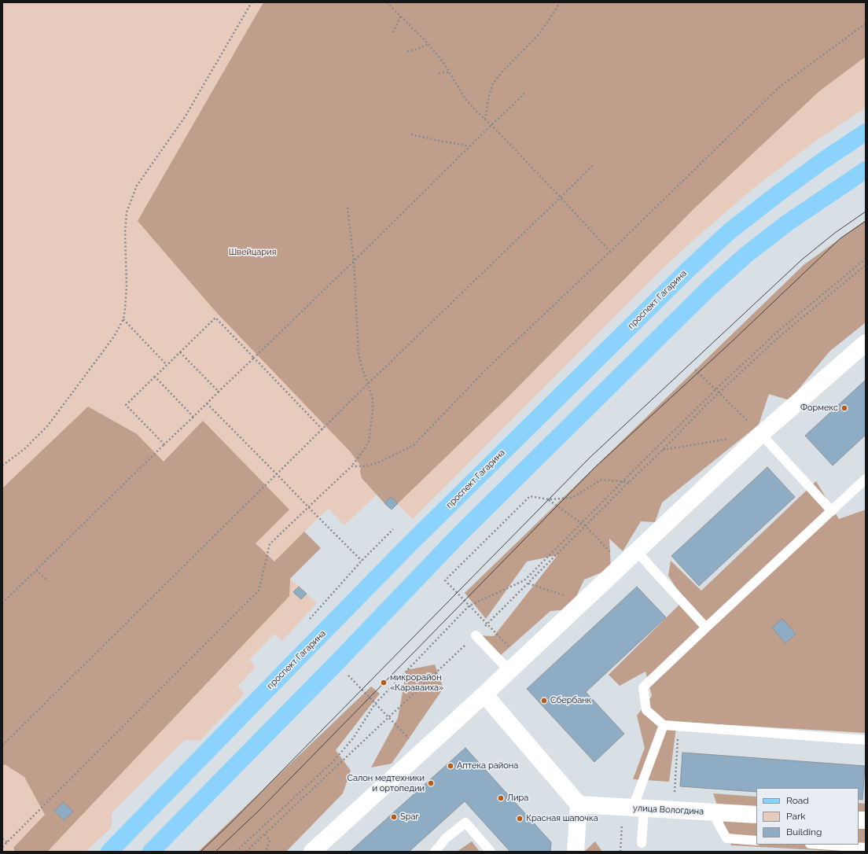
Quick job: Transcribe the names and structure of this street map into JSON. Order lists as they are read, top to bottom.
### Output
{
  "streets": {
    "main road": ["проспект Гагарина"],
    "street": ["улица Вологдина"]
  },
  "parks": ["Швейцария"],
  "places": [
    "Формекс",
    "микрорайон «Караваиха»",
    "Сбербанк",
    "Аптека района",
    "Салон медтехники и ортопедии",
    "Лира",
    "Spar",
    "Красная шапочка"
  ],
  "legend": ["Road", "Park", "Building"]
}
